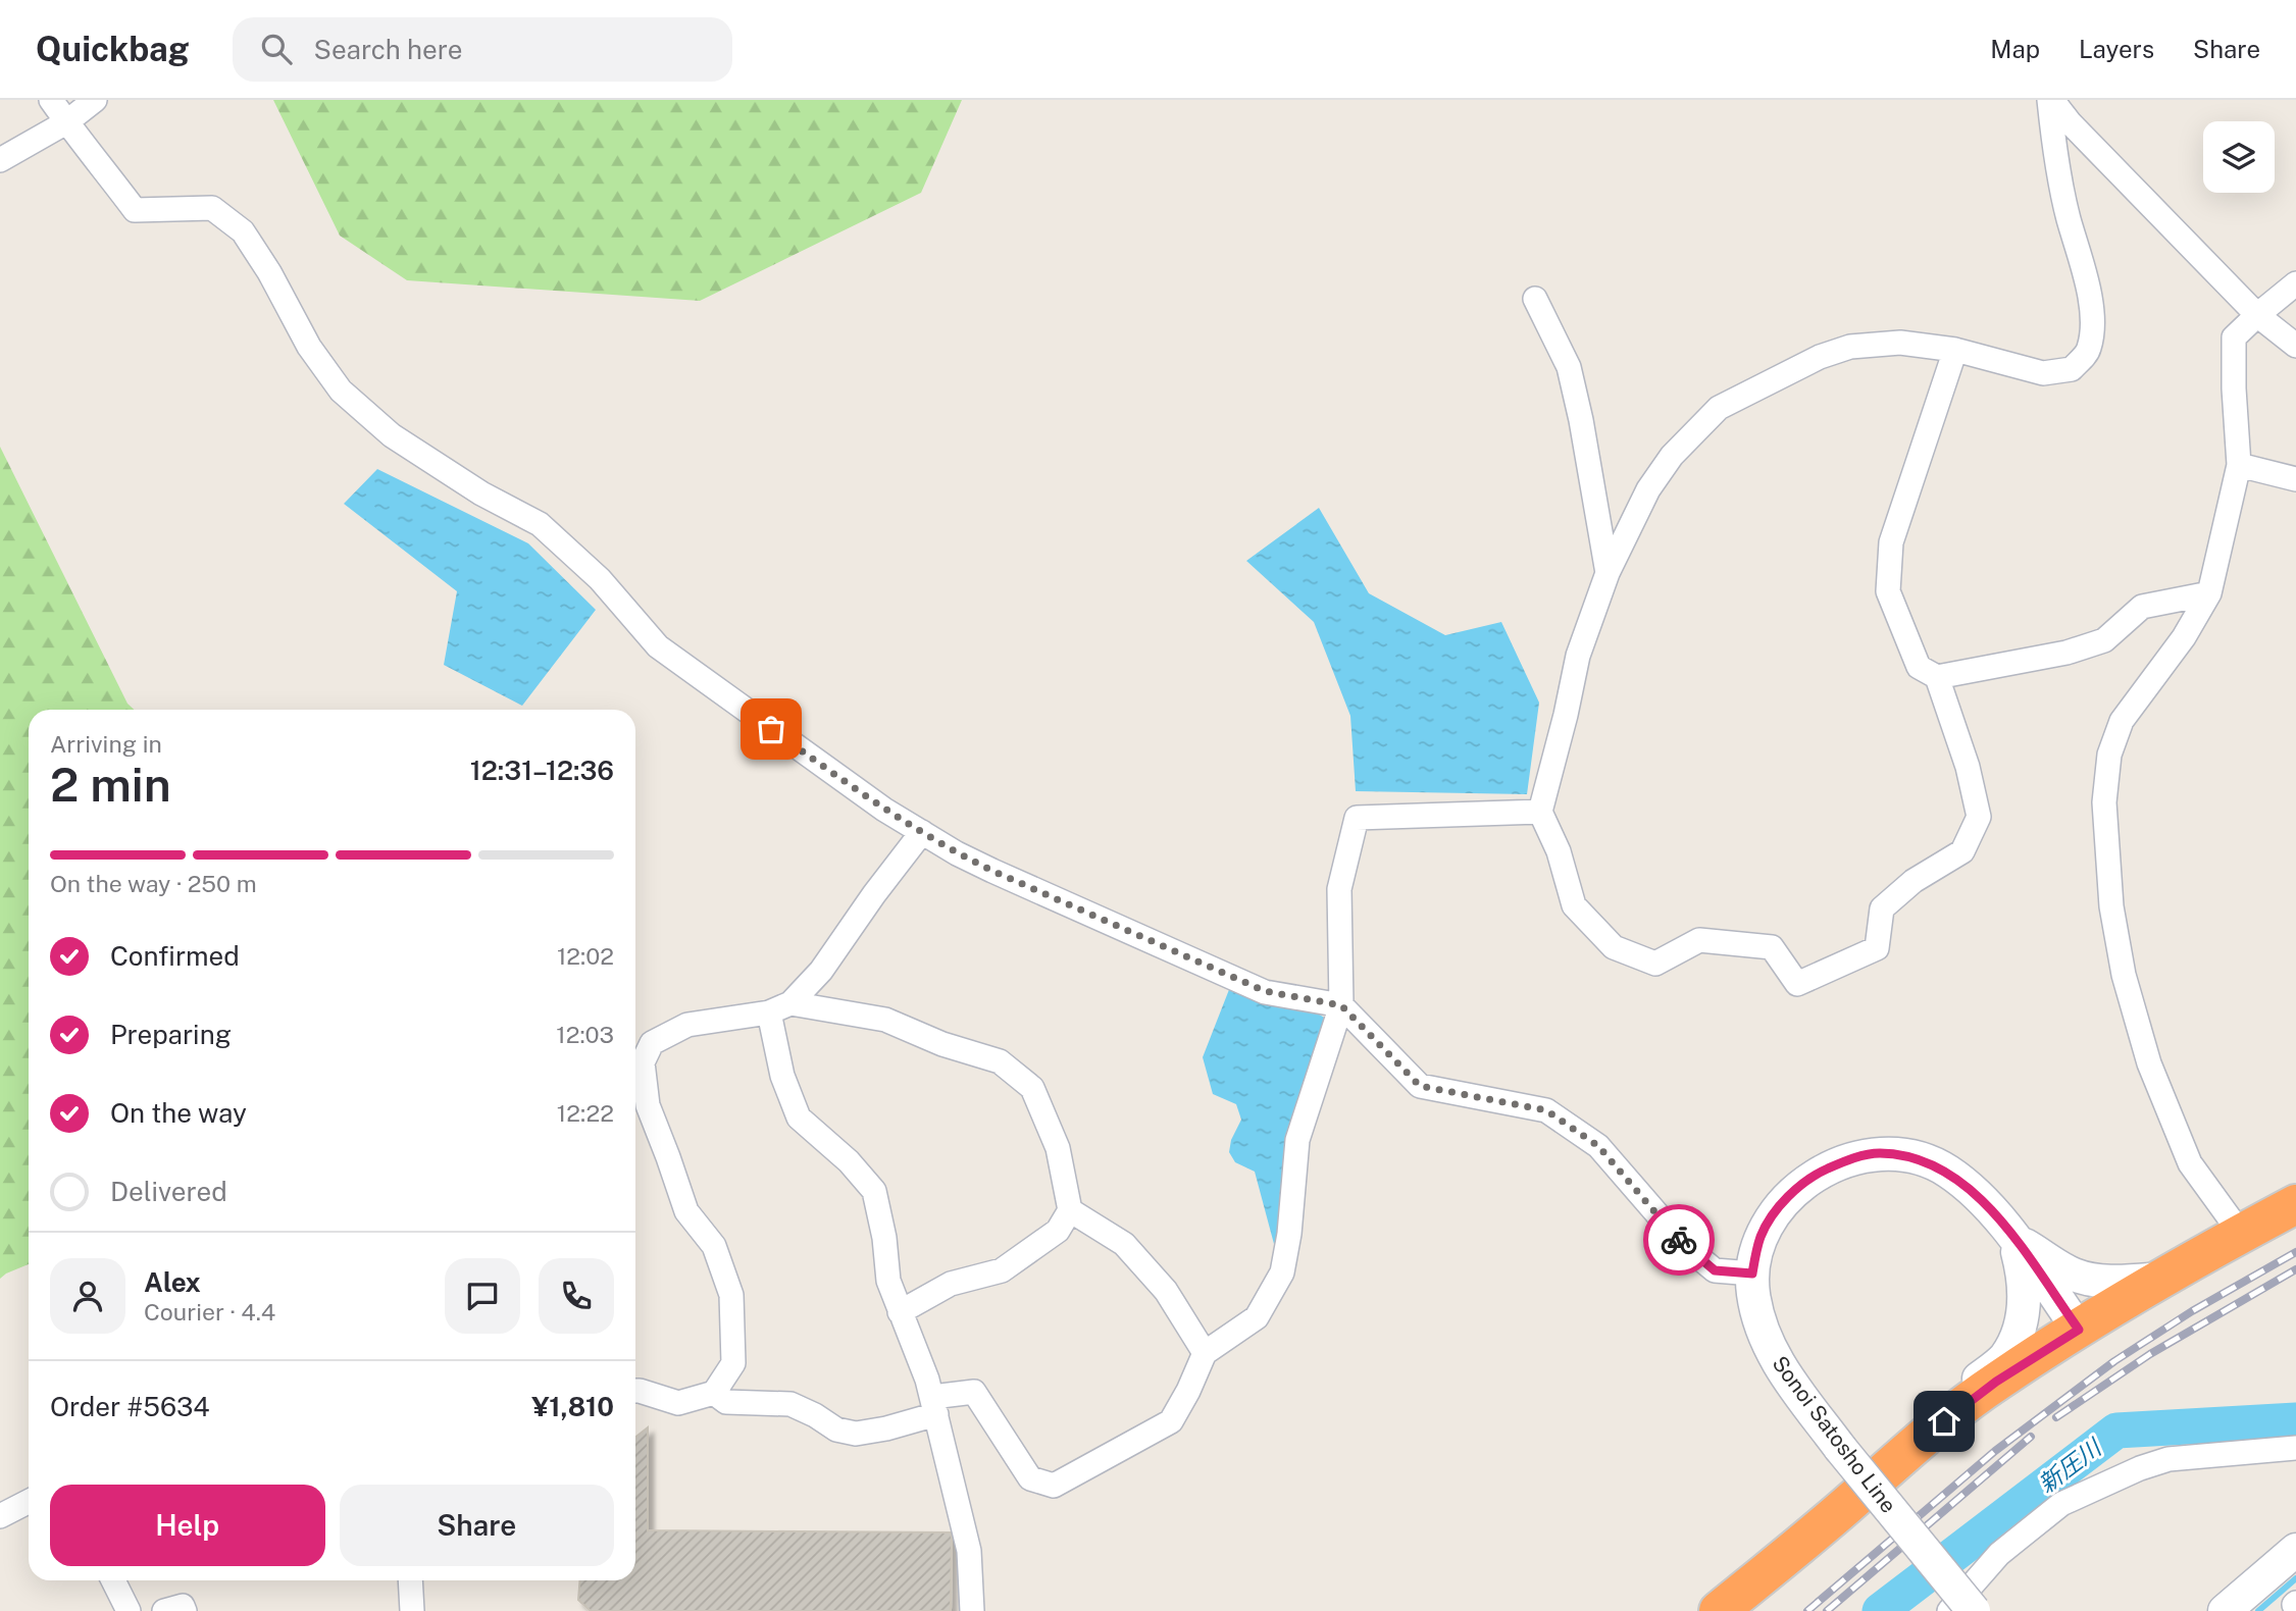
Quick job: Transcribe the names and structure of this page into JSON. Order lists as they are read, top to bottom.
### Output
{
  "streets": {
    "main road": ["Sonoi Satosho Line"]
  },
  "water": ["新圧川"],
  "page": {
    "header": "Quickbag",
    "search": "Search here",
    "nav": ["Map", "Layers", "Share"],
    "heading": ["2 min", "Arriving in", "12:31–12:36"],
    "panel": [
      "Alex",
      "Courier · 4.4",
      "Order #5634",
      "¥1,810"
    ],
    "bar": "On the way · 250 m",
    "list": [
      ["Confirmed", "12:02"],
      ["Preparing", "12:03"],
      ["On the way", "12:22"],
      "Delivered"
    ],
    "buttons": ["Help", "Share"]
  }
}
